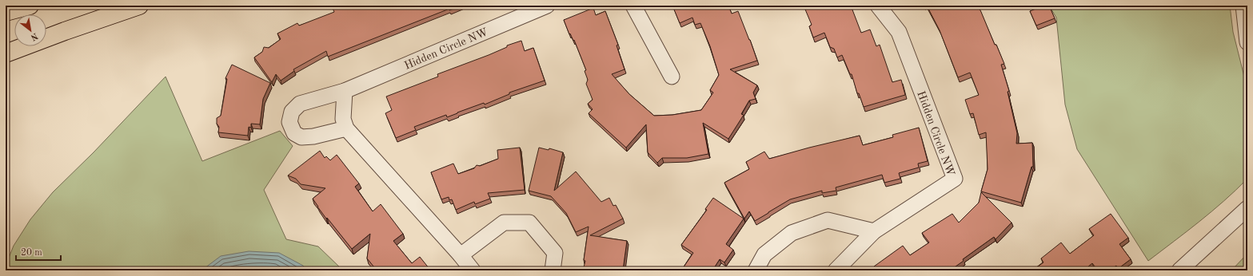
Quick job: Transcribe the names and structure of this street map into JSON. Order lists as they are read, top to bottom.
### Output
{
  "streets": {
    "street": ["Hidden Circle NW"]
  },
  "scale_bar": "20 m",
  "north": "bottom right"
}
